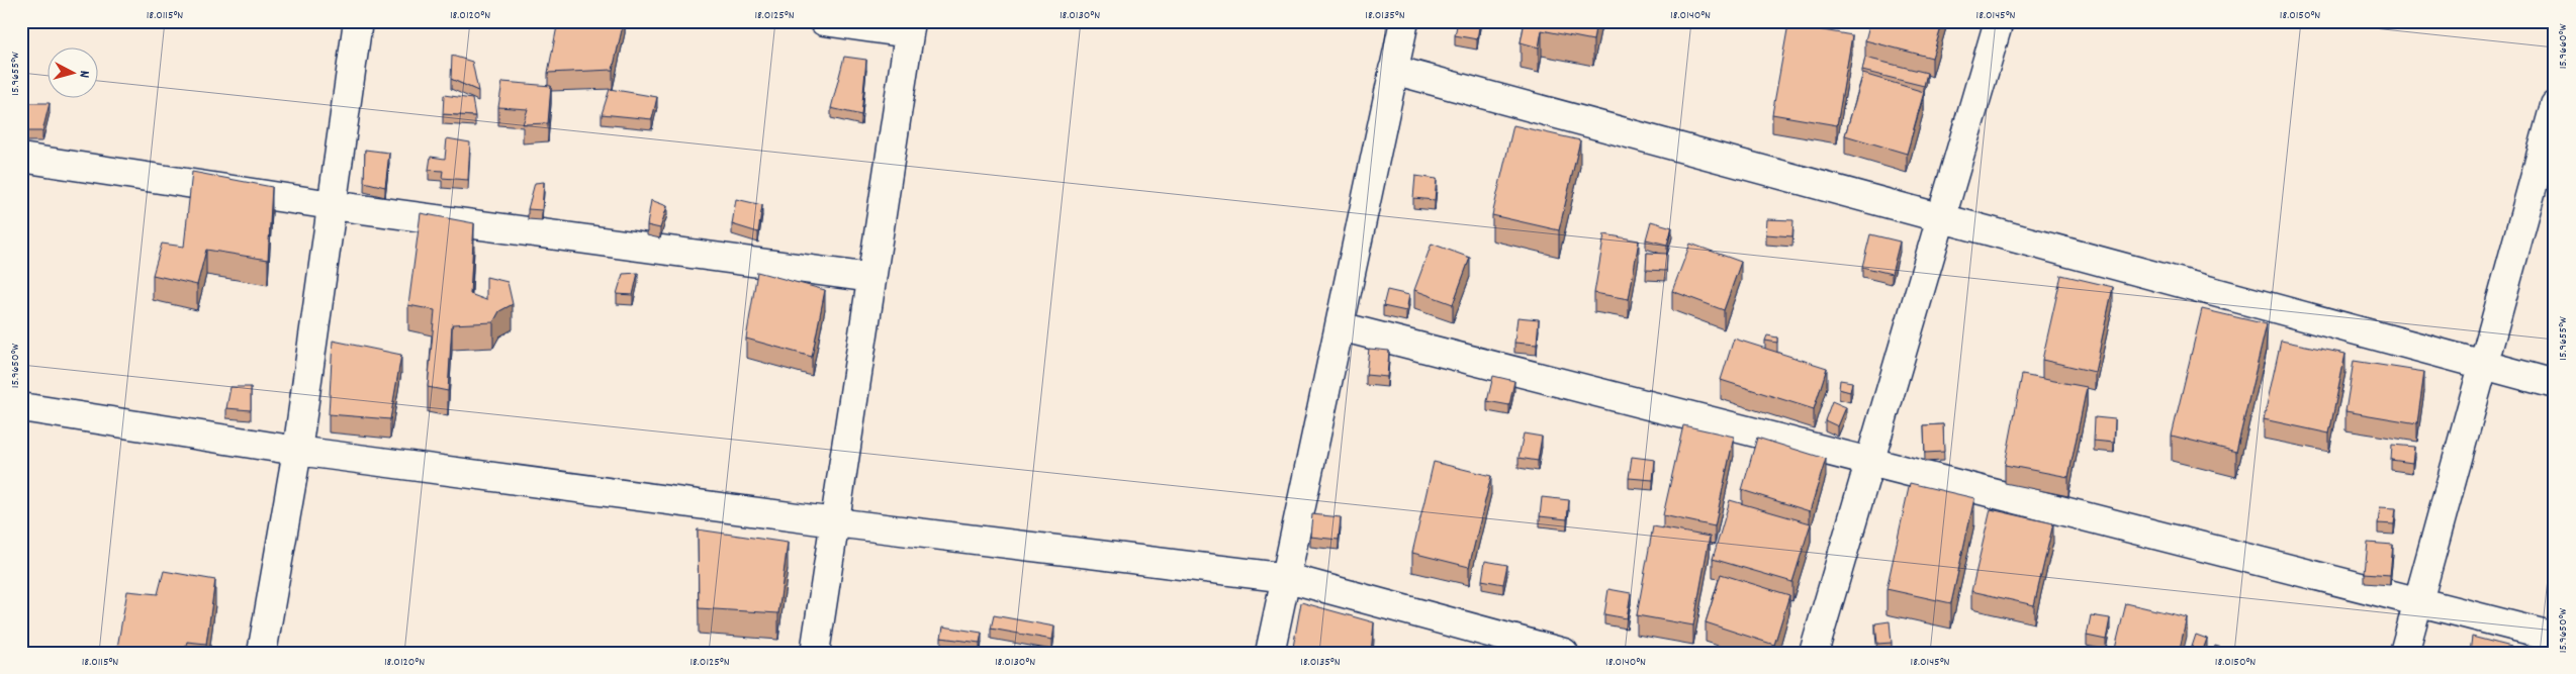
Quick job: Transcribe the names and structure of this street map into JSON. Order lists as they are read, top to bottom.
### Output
{
  "north": "right",
  "coordinates": [
    "18.0115°N",
    "18.0120°N",
    "18.0125°N",
    "18.0130°N",
    "18.0135°N",
    "18.0140°N",
    "18.0145°N",
    "18.0150°N",
    "15.9660°W",
    "15.9655°W",
    "15.9650°W"
  ]
}
